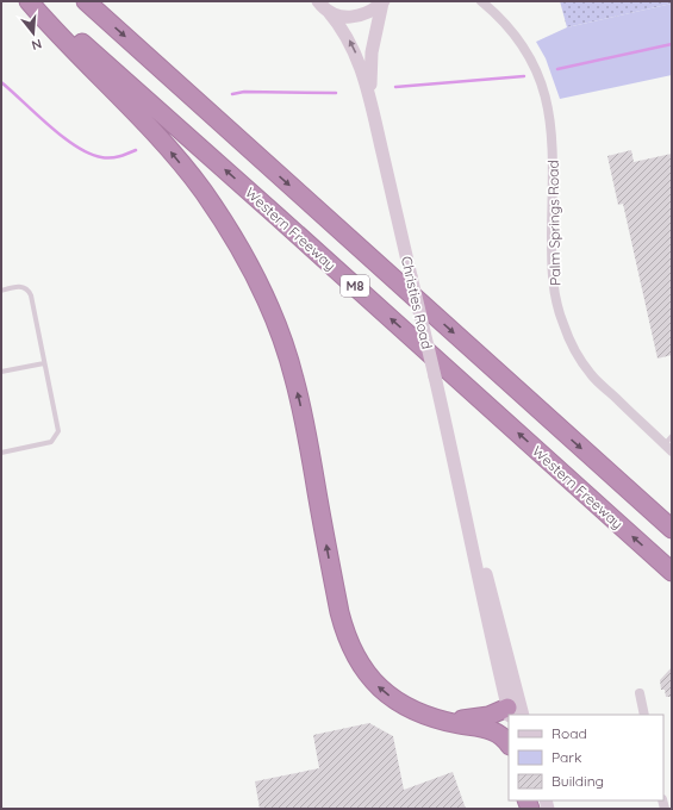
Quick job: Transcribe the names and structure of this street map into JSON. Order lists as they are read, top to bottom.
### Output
{
  "streets": {
    "highway": ["Western Freeway", "M8"],
    "main road": ["Christies Road"],
    "street": ["Palm Springs Road"]
  },
  "legend": ["Road", "Park", "Building"],
  "north": "bottom"
}
